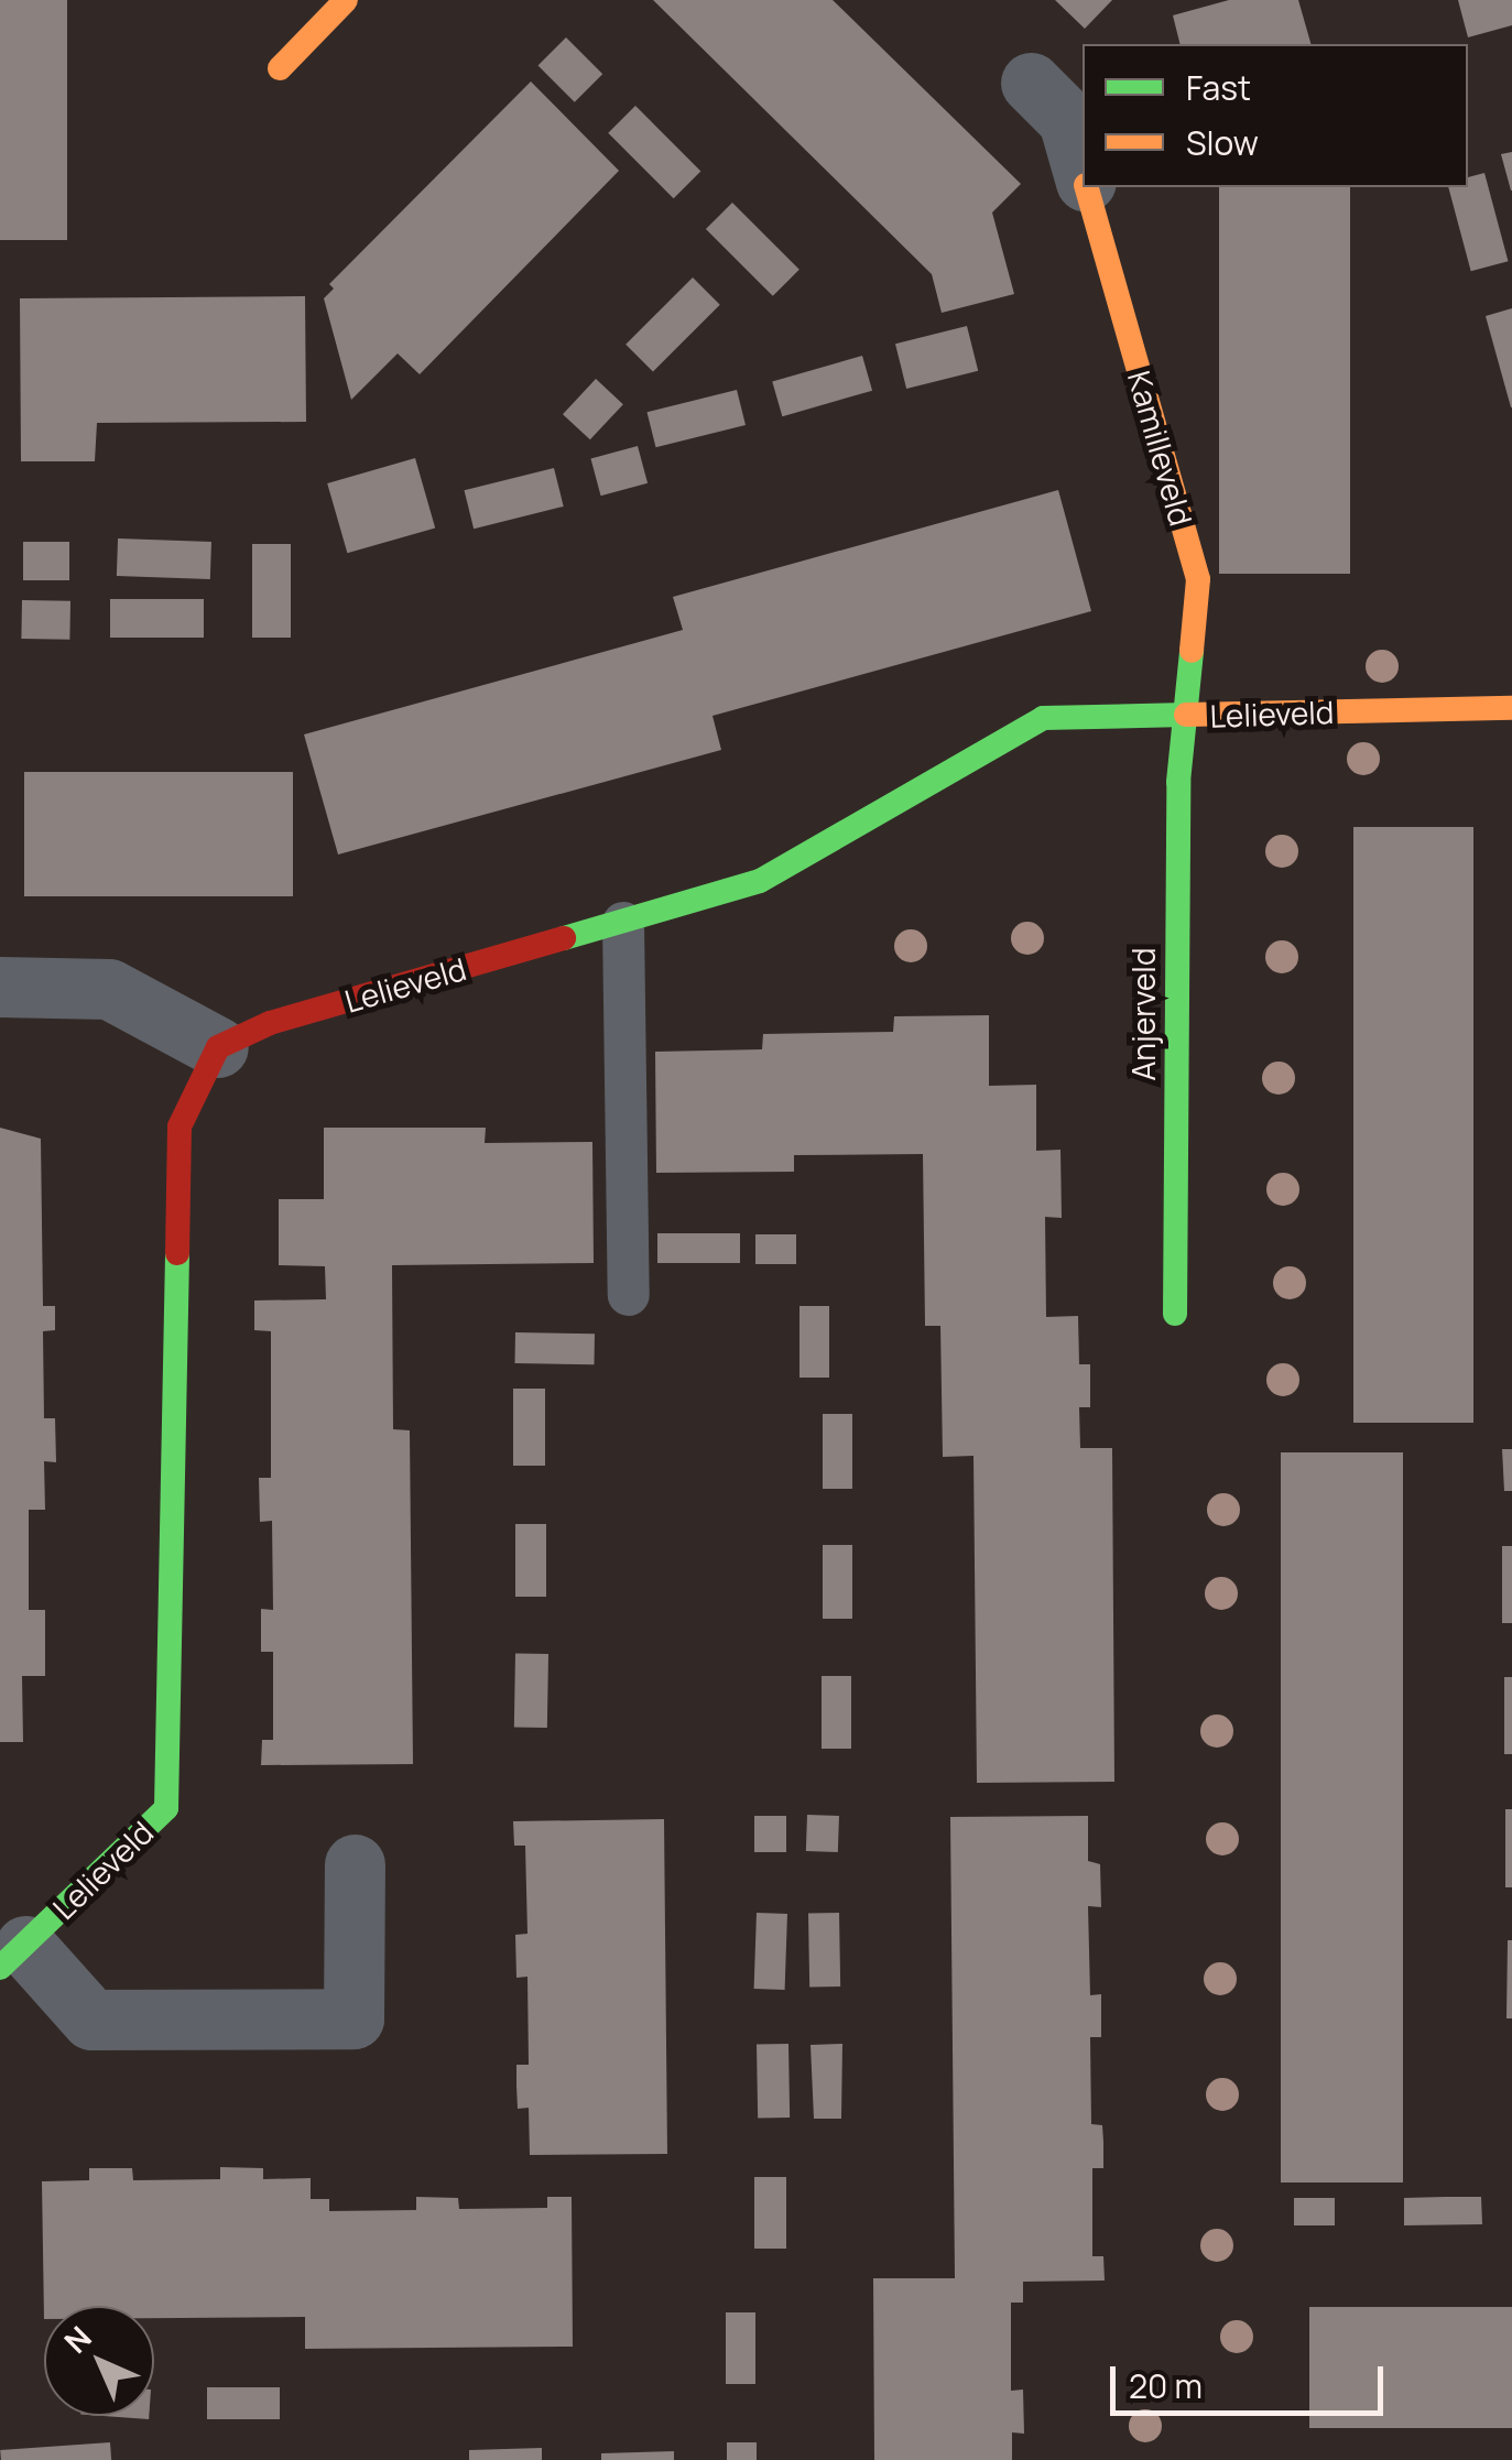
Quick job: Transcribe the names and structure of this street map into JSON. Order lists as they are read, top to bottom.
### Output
{
  "streets": {
    "street": ["Kamilleveld", "Lelieveld", "Anjerveld"]
  },
  "crossings": [
    ["Kamilleveld", "Lelieveld"],
    ["Kamilleveld", "Anjerveld"],
    ["Lelieveld", "Anjerveld"]
  ],
  "legend": ["Fast", "Slow"],
  "scale_bar": "20 m",
  "north": "top left"
}
